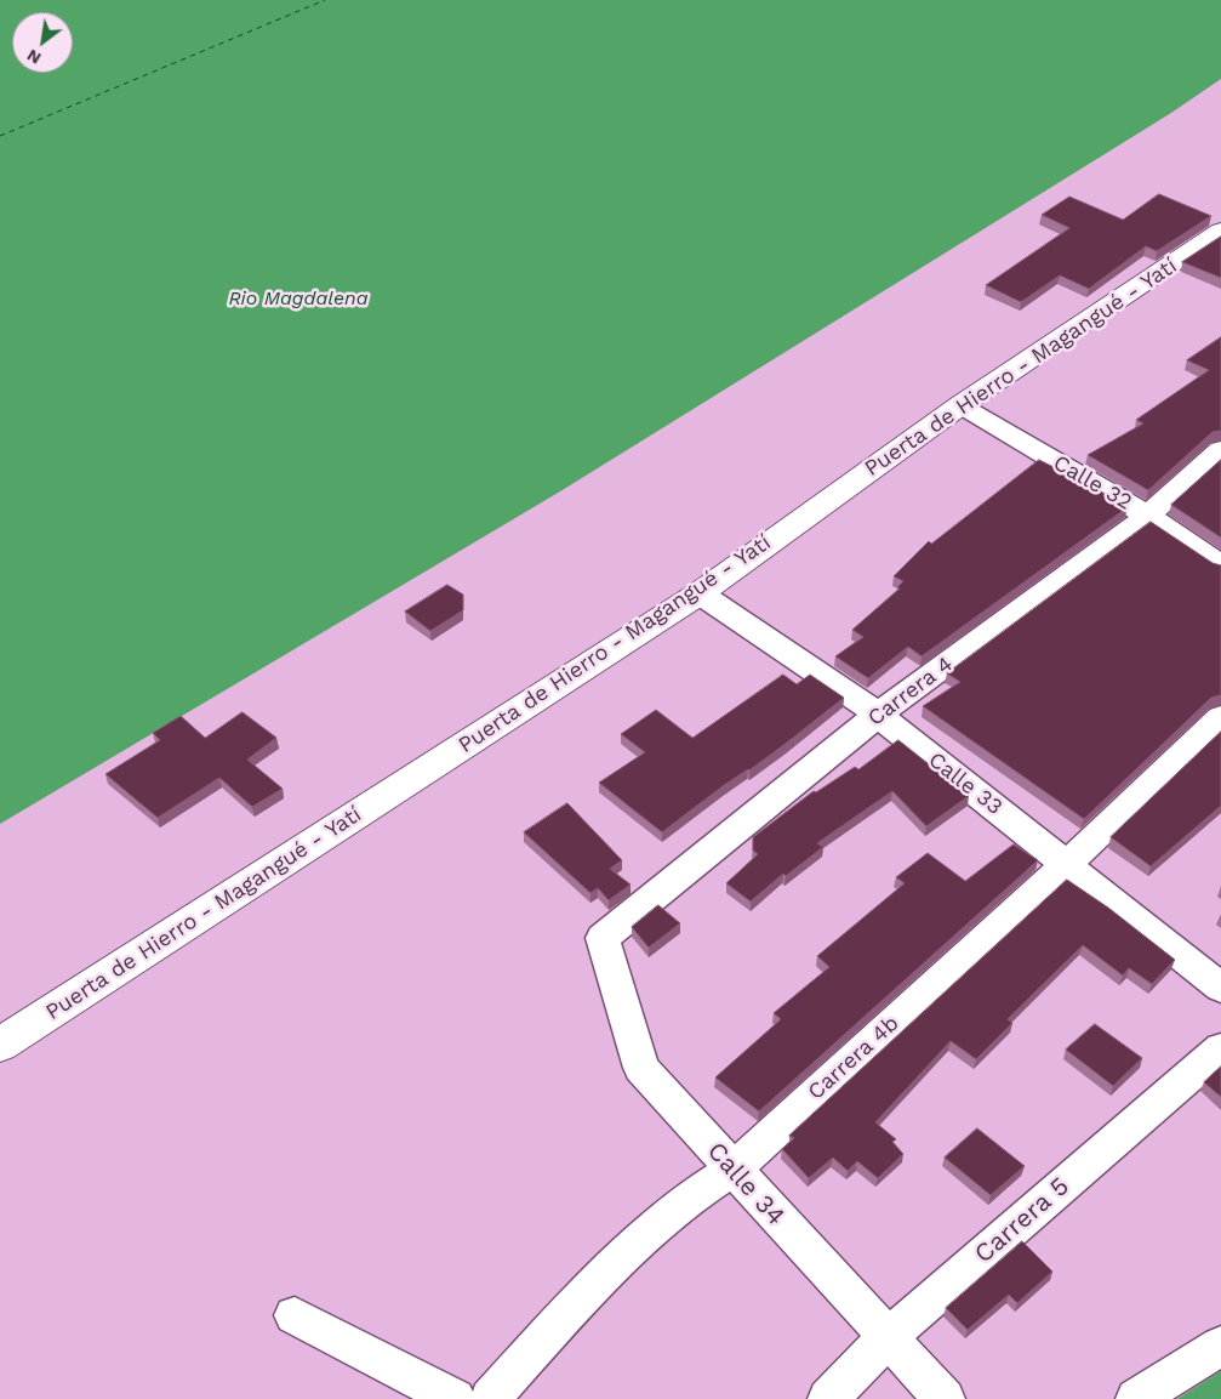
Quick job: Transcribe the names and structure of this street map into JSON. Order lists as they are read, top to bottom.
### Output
{
  "streets": {
    "highway": ["Puerta de Hierro - Magangué - Yatí"],
    "street": [
      "Calle 32",
      "Carrera 4",
      "Calle 33",
      "Carrera 4b",
      "Calle 34",
      "Carrera 5"
    ]
  },
  "crossings": [
    ["Puerta de Hierro - Magangué - Yatí", "Calle 32"],
    ["Puerta de Hierro - Magangué - Yatí", "Calle 33"],
    ["Calle 32", "Carrera 4"],
    ["Carrera 4", "Calle 33"],
    ["Carrera 4", "Calle 34"],
    ["Calle 33", "Carrera 4b"],
    ["Carrera 4b", "Calle 34"],
    ["Calle 34", "Carrera 5"]
  ],
  "water": ["Rio Magdalena"],
  "north": "bottom left"
}
